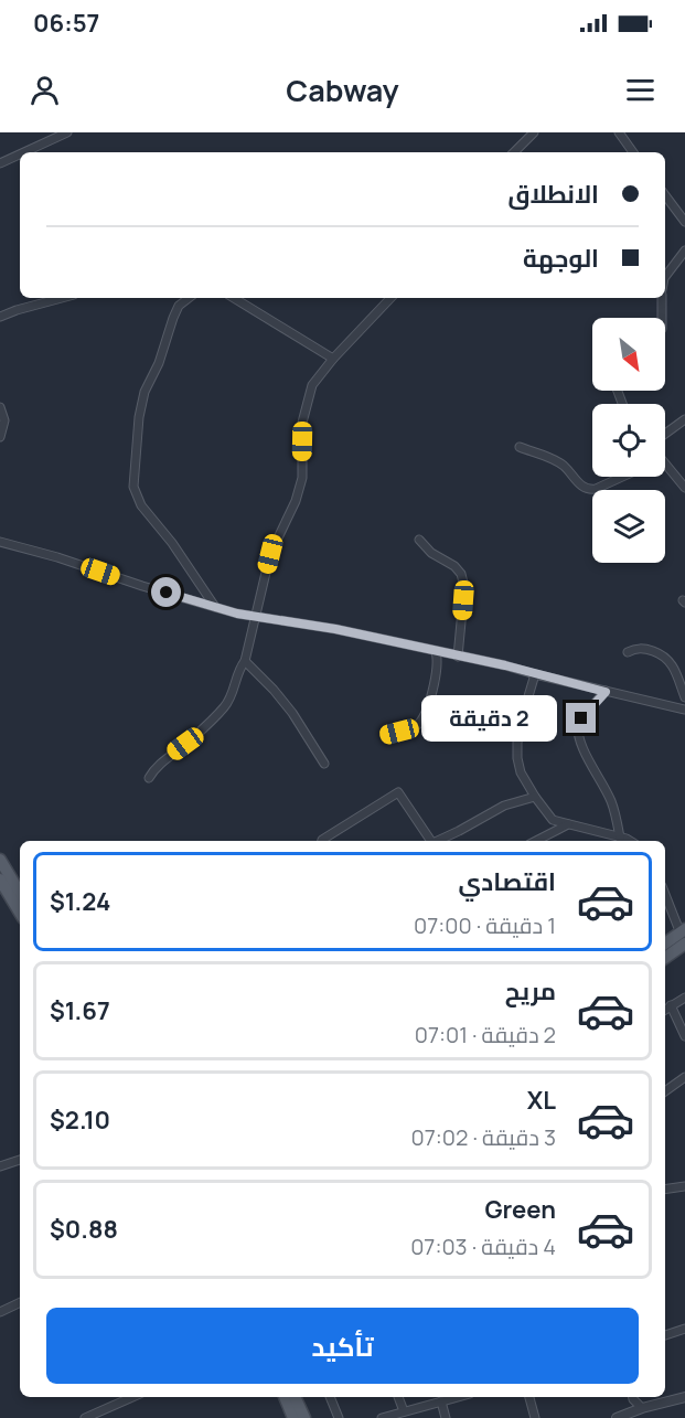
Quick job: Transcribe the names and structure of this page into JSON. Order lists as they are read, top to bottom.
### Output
{
  "north": "bottom right",
  "page": {
    "status": "06:57",
    "header": "Cabway",
    "banner": ["الانطلاق", "الوجهة"],
    "bubble": "2 دقيقة",
    "list": [
      {
        "name": "اقتصادي",
        "note": "1 دقيقة · 07:00",
        "value": "$1.24"
      },
      {
        "name": "مريح",
        "note": "2 دقيقة · 07:01",
        "value": "$1.67"
      },
      {
        "name": "XL",
        "note": "3 دقيقة · 07:02",
        "value": "$2.10"
      },
      {
        "name": "Green",
        "note": "4 دقيقة · 07:03",
        "value": "$0.88"
      }
    ],
    "buttons": "تأكيد"
  }
}
